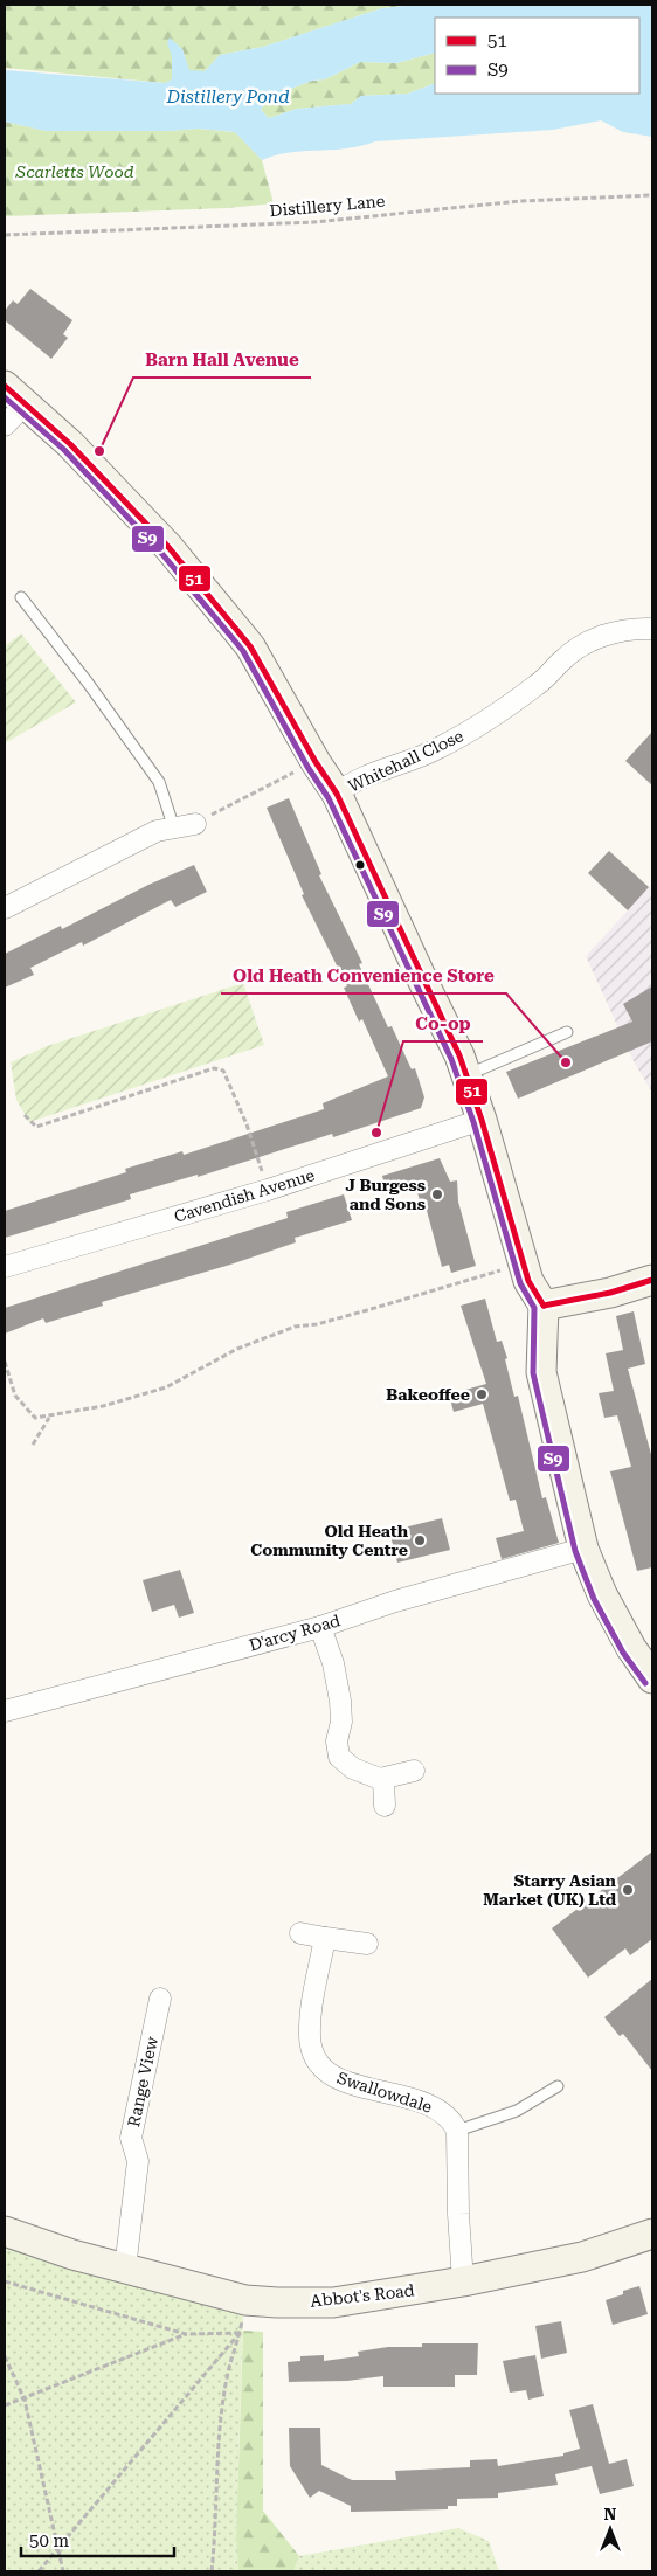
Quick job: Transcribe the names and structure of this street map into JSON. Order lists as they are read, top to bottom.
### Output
{
  "streets": {
    "street": [
      "Whitehall Close",
      "Cavendish Avenue",
      "D'arcy Road",
      "Range View",
      "Swallowdale",
      "Abbot's Road"
    ],
    "path": ["Distillery Lane"]
  },
  "crossings": [
    ["Range View", "Abbot's Road"]
  ],
  "water": ["Distillery Pond"],
  "parks": ["Scarletts Wood"],
  "places": [
    "Barn Hall Avenue",
    "Old Heath Convenience Store",
    "Co-op",
    "J Burgess and Sons",
    "Bakeoffee",
    "Old Heath Community Centre",
    "Starry Asian Market (UK) Ltd"
  ],
  "lines": ["transit line 51", "transit line S9"],
  "legend": ["51", "S9"],
  "scale_bar": "50 m",
  "north": "top"
}
